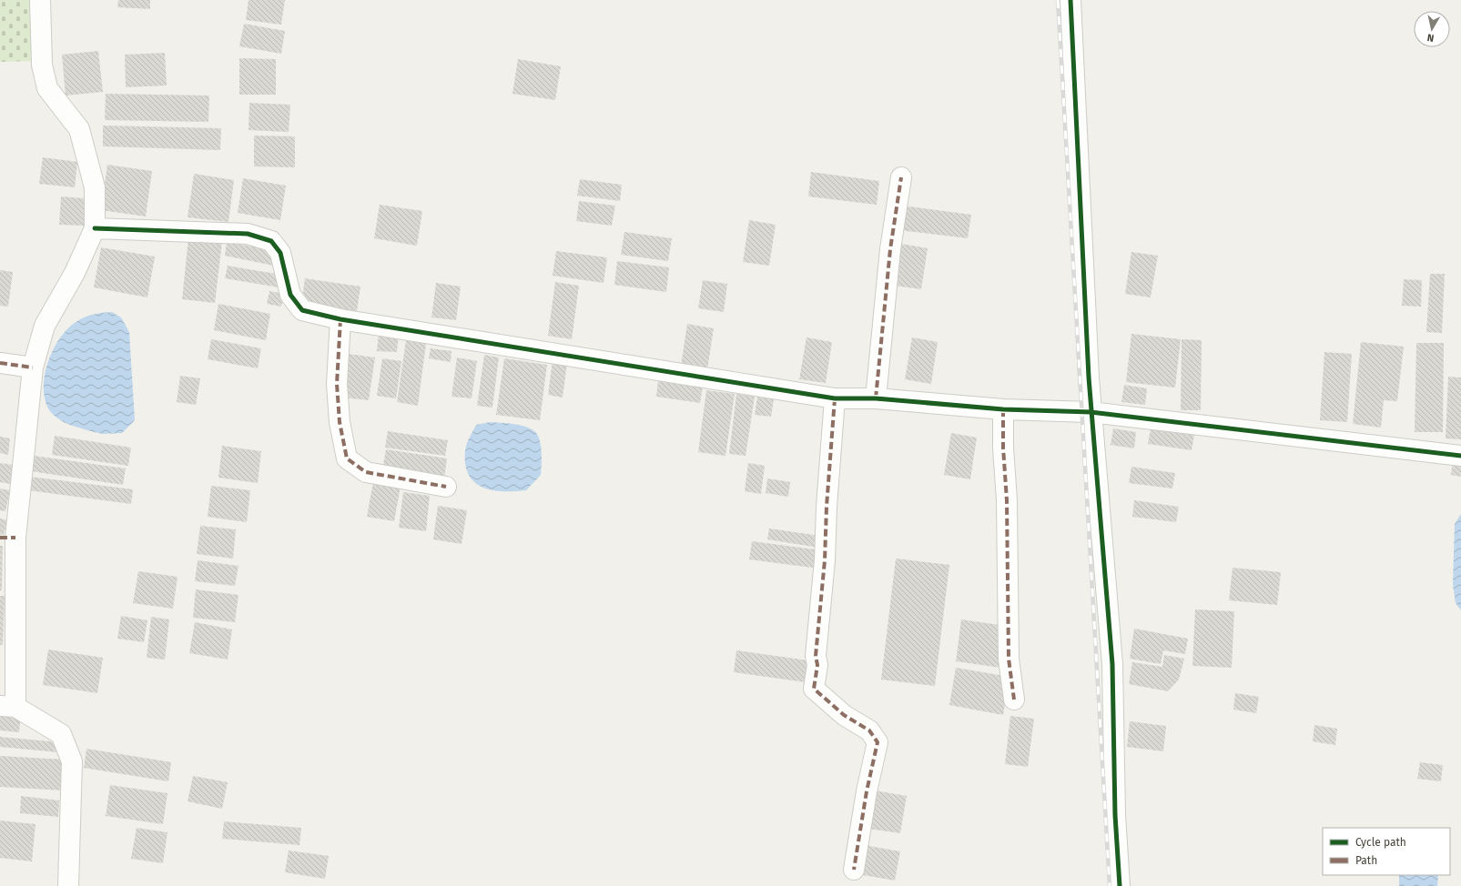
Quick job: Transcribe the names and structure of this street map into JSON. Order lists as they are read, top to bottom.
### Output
{
  "legend": ["Cycle path", "Path"],
  "north": "bottom"
}
